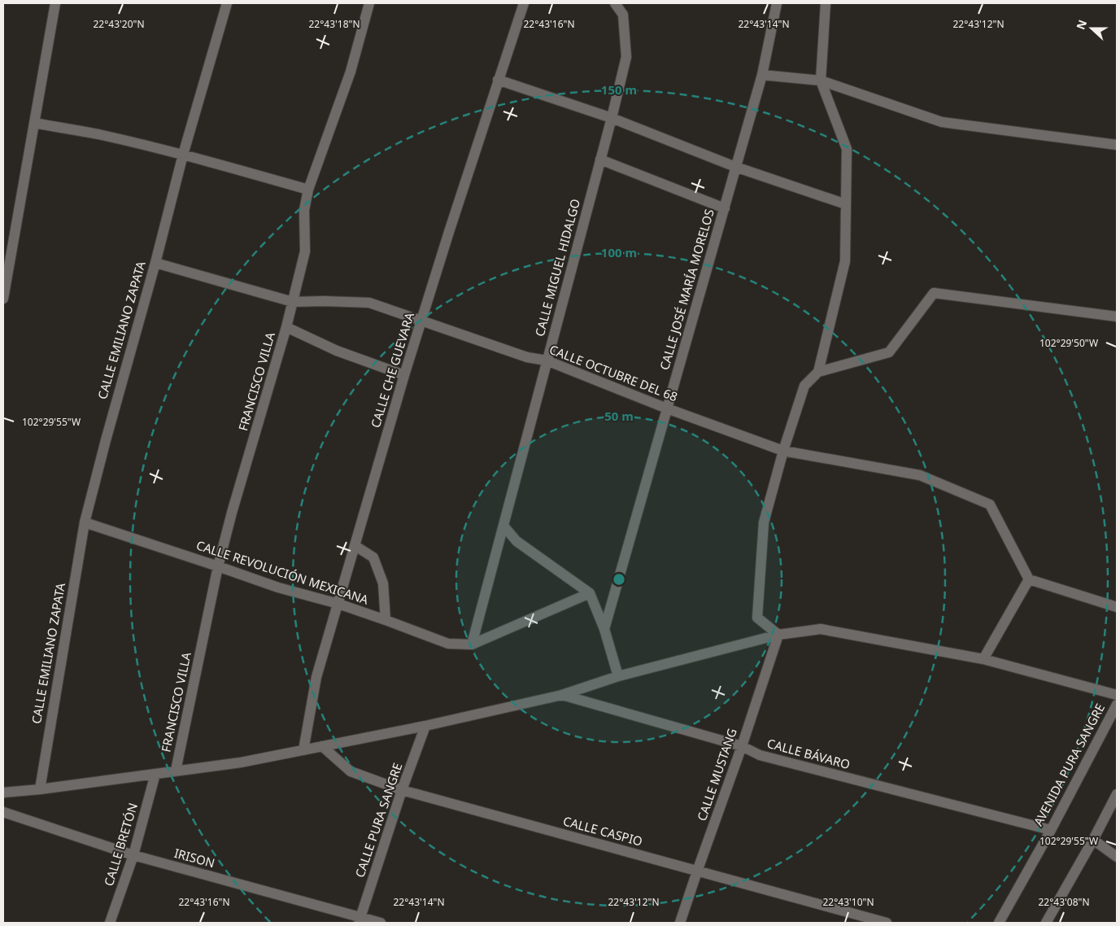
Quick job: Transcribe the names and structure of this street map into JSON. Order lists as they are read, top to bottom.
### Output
{
  "streets": {
    "street": [
      "CALLE MIGUEL HIDALGO",
      "CALLE JOSÉ MARÍA MORELOS",
      "CALLE EMILIANO ZAPATA",
      "CALLE CHE GUEVARA",
      "CALLE OCTUBRE DEL 68",
      "FRANCISCO VILLA",
      "CALLE REVOLUCIÓN MEXICANA",
      "CALLE BÁVARO",
      "AVENIDA PURA SANGRE",
      "CALLE MUSTANG",
      "CALLE PURA SANGRE",
      "CALLE CASPIO",
      "CALLE BRETÓN",
      "IRISON"
    ]
  },
  "crossings": [
    ["CALLE MIGUEL HIDALGO", "CALLE OCTUBRE DEL 68"],
    ["CALLE MIGUEL HIDALGO", "CALLE REVOLUCIÓN MEXICANA"],
    ["CALLE JOSÉ MARÍA MORELOS", "CALLE OCTUBRE DEL 68"],
    ["CALLE EMILIANO ZAPATA", "CALLE OCTUBRE DEL 68"],
    ["CALLE EMILIANO ZAPATA", "CALLE REVOLUCIÓN MEXICANA"],
    ["CALLE CHE GUEVARA", "CALLE OCTUBRE DEL 68"],
    ["CALLE CHE GUEVARA", "CALLE REVOLUCIÓN MEXICANA"],
    ["CALLE OCTUBRE DEL 68", "FRANCISCO VILLA"],
    ["FRANCISCO VILLA", "CALLE REVOLUCIÓN MEXICANA"],
    ["CALLE BÁVARO", "AVENIDA PURA SANGRE"],
    ["CALLE BÁVARO", "CALLE MUSTANG"],
    ["CALLE MUSTANG", "CALLE CASPIO"],
    ["CALLE PURA SANGRE", "CALLE CASPIO"],
    ["CALLE PURA SANGRE", "IRISON"],
    ["CALLE BRETÓN", "IRISON"]
  ],
  "north": "left",
  "coordinates": [
    "22°43'20\"N",
    "22°43'18\"N",
    "22°43'16\"N",
    "22°43'14\"N",
    "22°43'12\"N",
    "102°29'50\"W",
    "102°29'55\"W",
    "22°43'10\"N",
    "22°43'08\"N"
  ],
  "rings": ["150 m", "100 m", "50 m"]
}
